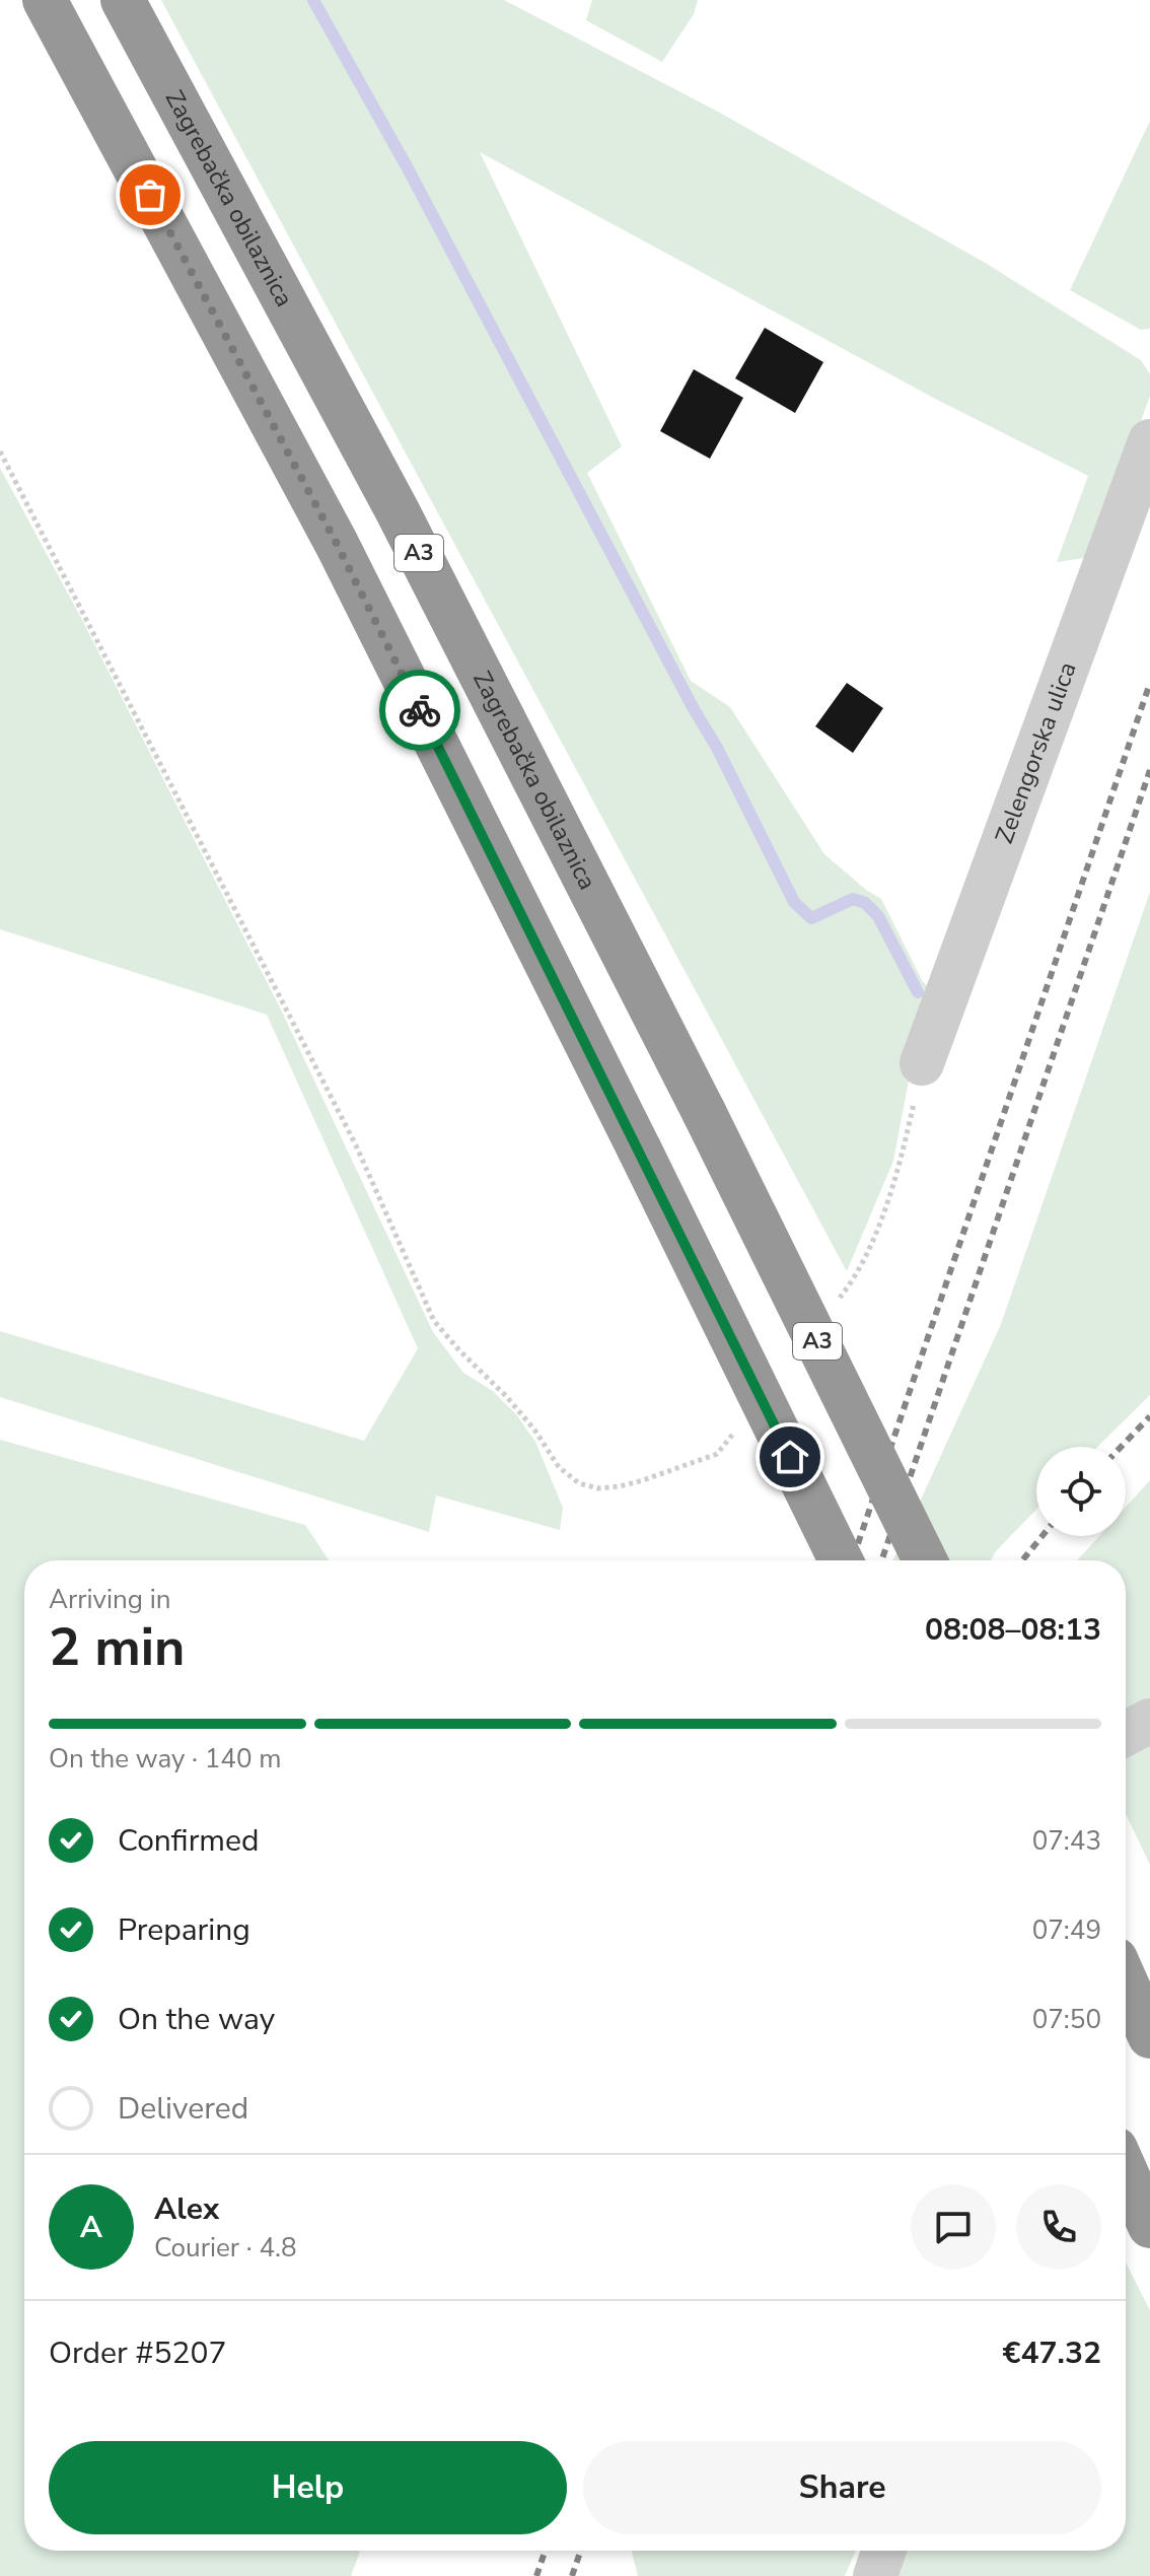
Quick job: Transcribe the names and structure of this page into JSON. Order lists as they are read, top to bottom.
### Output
{
  "streets": {
    "highway": ["Zagrebačka obilaznica", "A3"],
    "street": ["Zelengorska ulica"]
  },
  "page": {
    "heading": ["2 min", "Arriving in", "08:08–08:13"],
    "panel": [
      "Alex",
      "Courier · 4.8",
      "Order #5207",
      "€47.32"
    ],
    "bar": "On the way · 140 m",
    "list": [
      ["Confirmed", "07:43"],
      ["Preparing", "07:49"],
      ["On the way", "07:50"],
      "Delivered"
    ],
    "round": "A",
    "buttons": ["Help", "Share"]
  }
}
